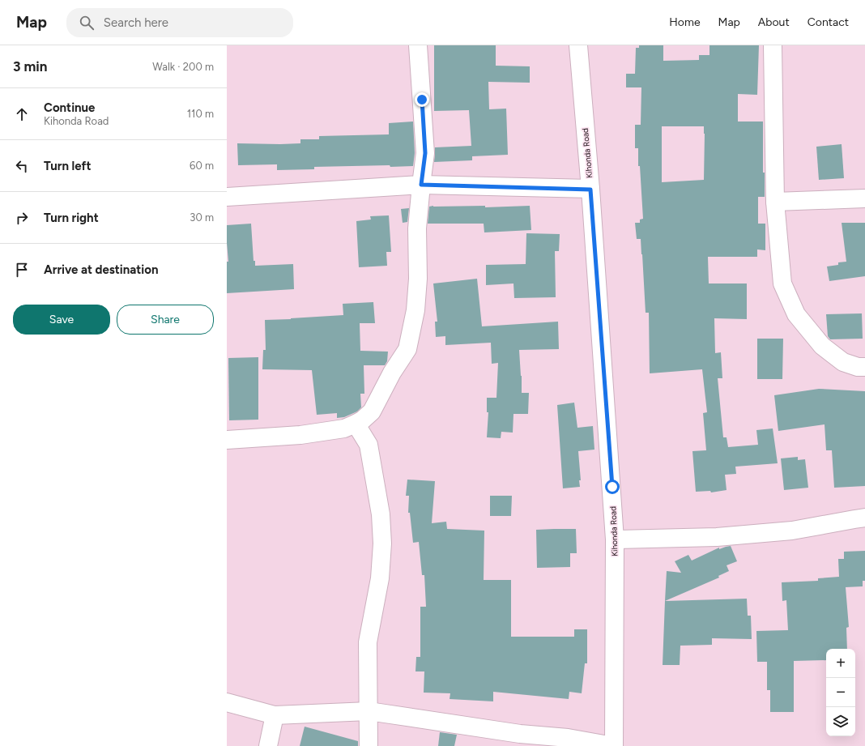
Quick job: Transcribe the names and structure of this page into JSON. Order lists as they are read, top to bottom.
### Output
{
  "streets": {
    "street": ["Kihonda Road"]
  },
  "page": {
    "header": "Map",
    "search": "Search here",
    "nav": [
      "Home",
      "Map",
      "About",
      "Contact"
    ],
    "heading": ["3 min", "Walk · 200 m"],
    "list": [
      ["Continue", "Kihonda Road", "110 m"],
      ["Turn left", "60 m"],
      ["Turn right", "30 m"],
      "Arrive at destination"
    ],
    "buttons": ["Save", "Share"],
    "map_buttons": ["+", "−"]
  }
}
